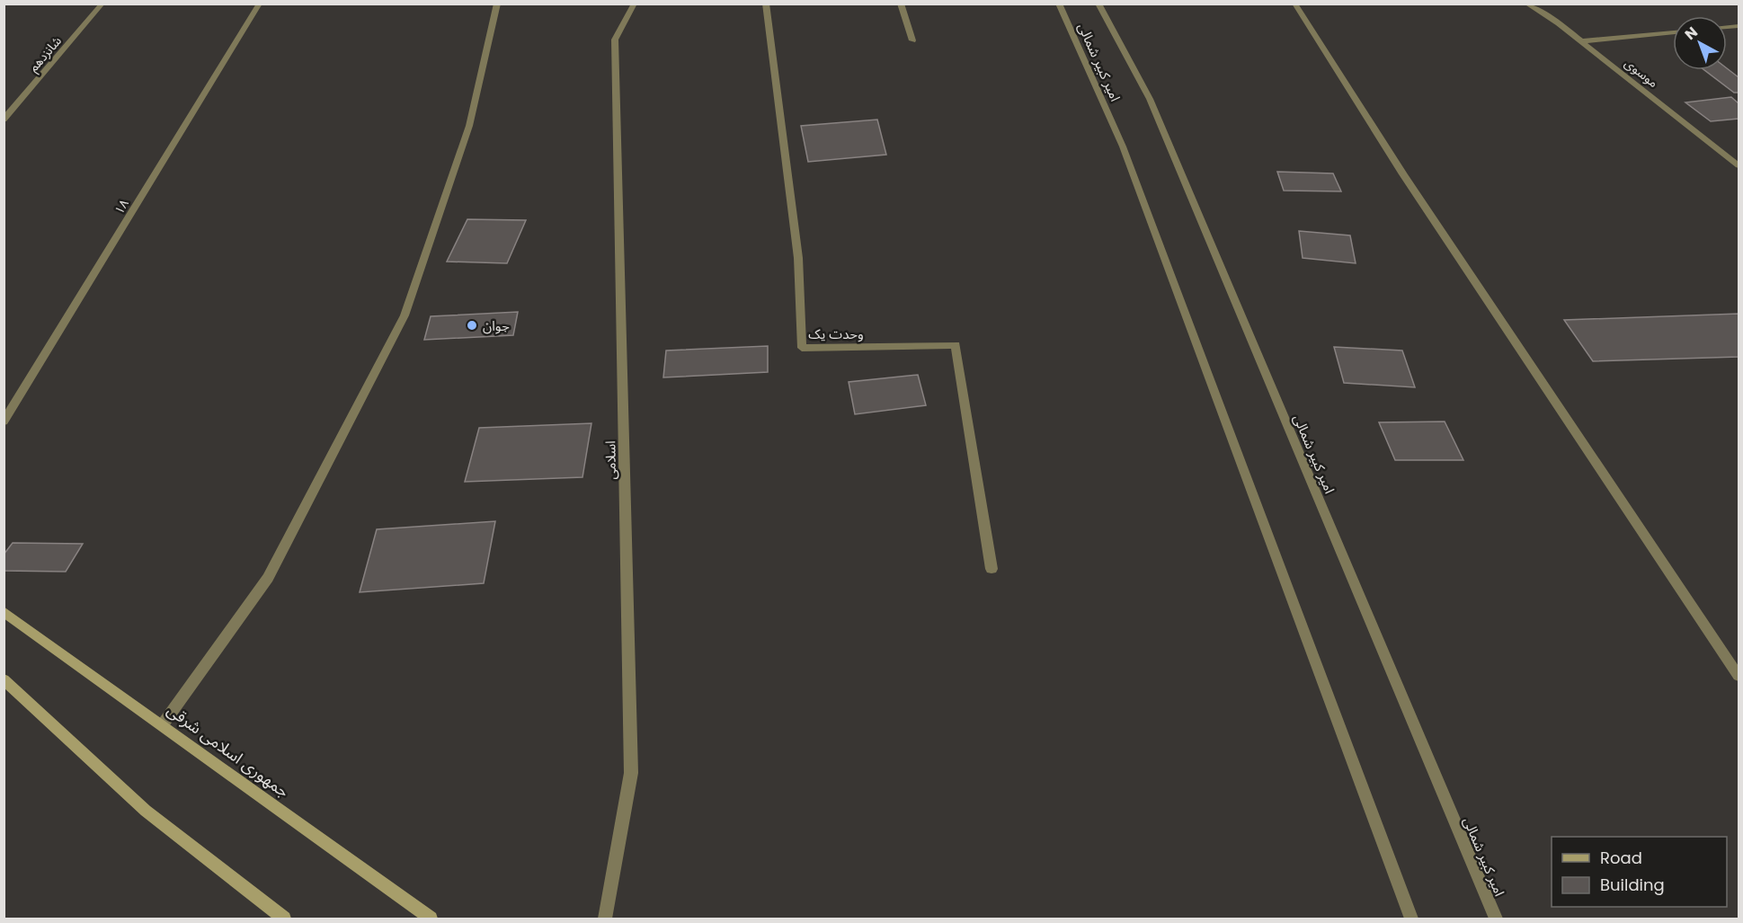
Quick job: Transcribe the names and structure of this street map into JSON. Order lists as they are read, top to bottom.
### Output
{
  "streets": {
    "main road": ["جمهوری اسلامی شرقی"],
    "street": [
      "شانزدهم",
      "امیر کبیر شمالی",
      "موسوی",
      "۱۸",
      "وحدت یک",
      "اسلامی"
    ]
  },
  "places": ["جوان"],
  "legend": ["Road", "Building"],
  "north": "top left"
}
